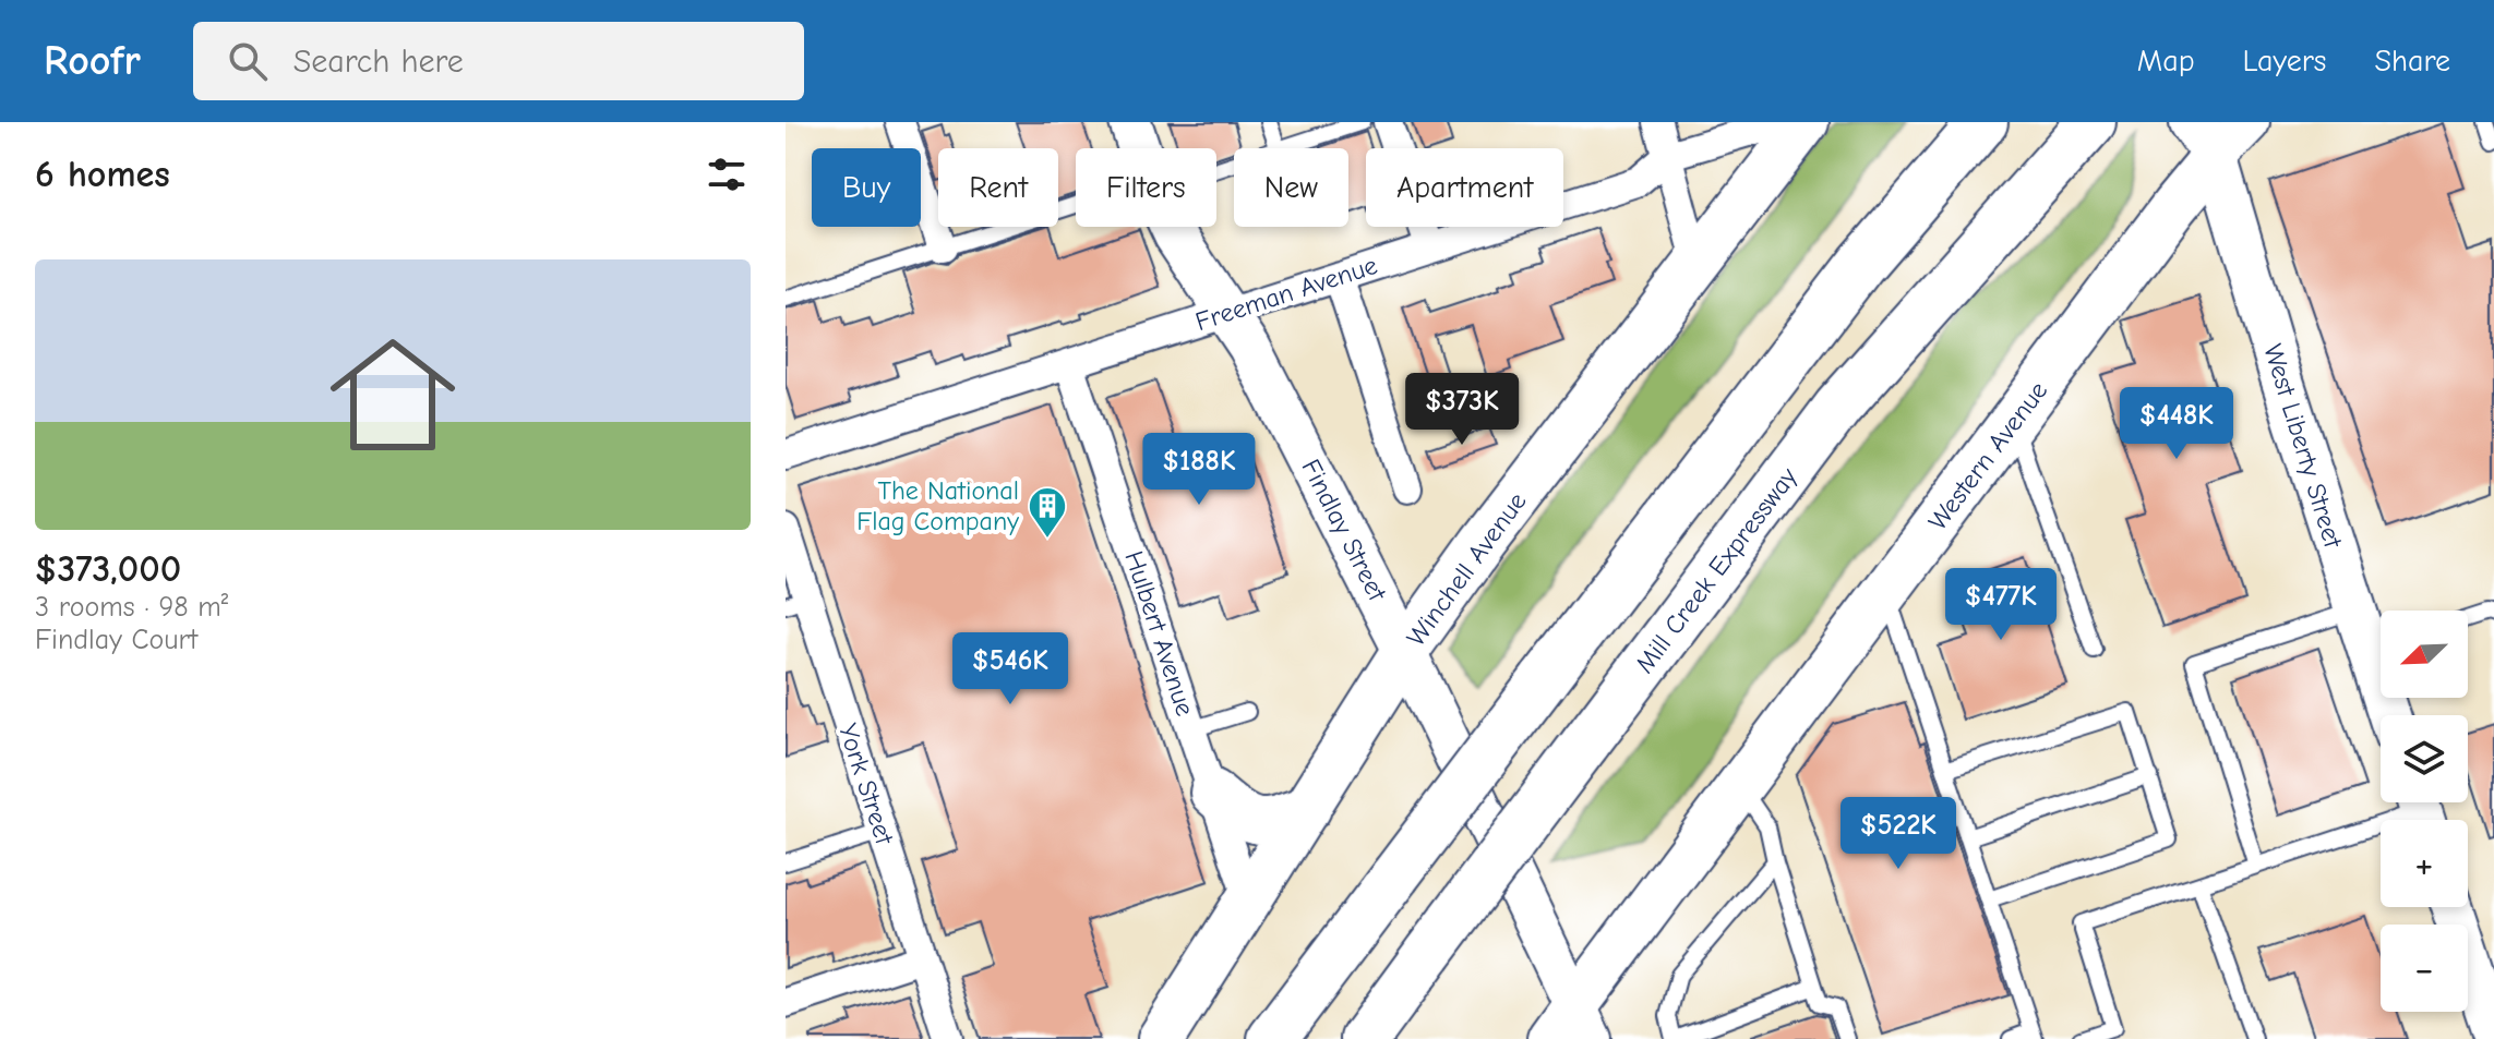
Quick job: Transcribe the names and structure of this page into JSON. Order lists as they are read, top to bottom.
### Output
{
  "streets": {
    "highway": ["Mill Creek Expressway"],
    "main road": ["Western Avenue", "Winchell Avenue"],
    "street": [
      "Freeman Avenue",
      "West Liberty Street",
      "Findlay Street",
      "Hulbert Avenue",
      "York Street"
    ]
  },
  "crossings": [
    ["Freeman Avenue", "Findlay Street"],
    ["Freeman Avenue", "Hulbert Avenue"],
    ["West Liberty Street", "Western Avenue"],
    ["Western Avenue", "Findlay Street"],
    ["Findlay Street", "Winchell Avenue"],
    ["Winchell Avenue", "Hulbert Avenue"]
  ],
  "places": {
    "building": ["The National Flag Company"]
  },
  "north": "bottom left",
  "page": {
    "header": "Roofr",
    "search": "Search here",
    "nav": ["Map", "Layers", "Share"],
    "heading": "6 homes",
    "chip": [
      "Buy",
      "Rent",
      "Filters",
      "New",
      "Apartment"
    ],
    "list": [
      {
        "name": "$373,000",
        "note": "3 rooms · 98 m² · Findlay Court"
      }
    ],
    "price": [
      "$373K",
      "$448K",
      "$188K",
      "$477K",
      "$546K",
      "$522K"
    ],
    "map_buttons": ["+", "−"]
  }
}
